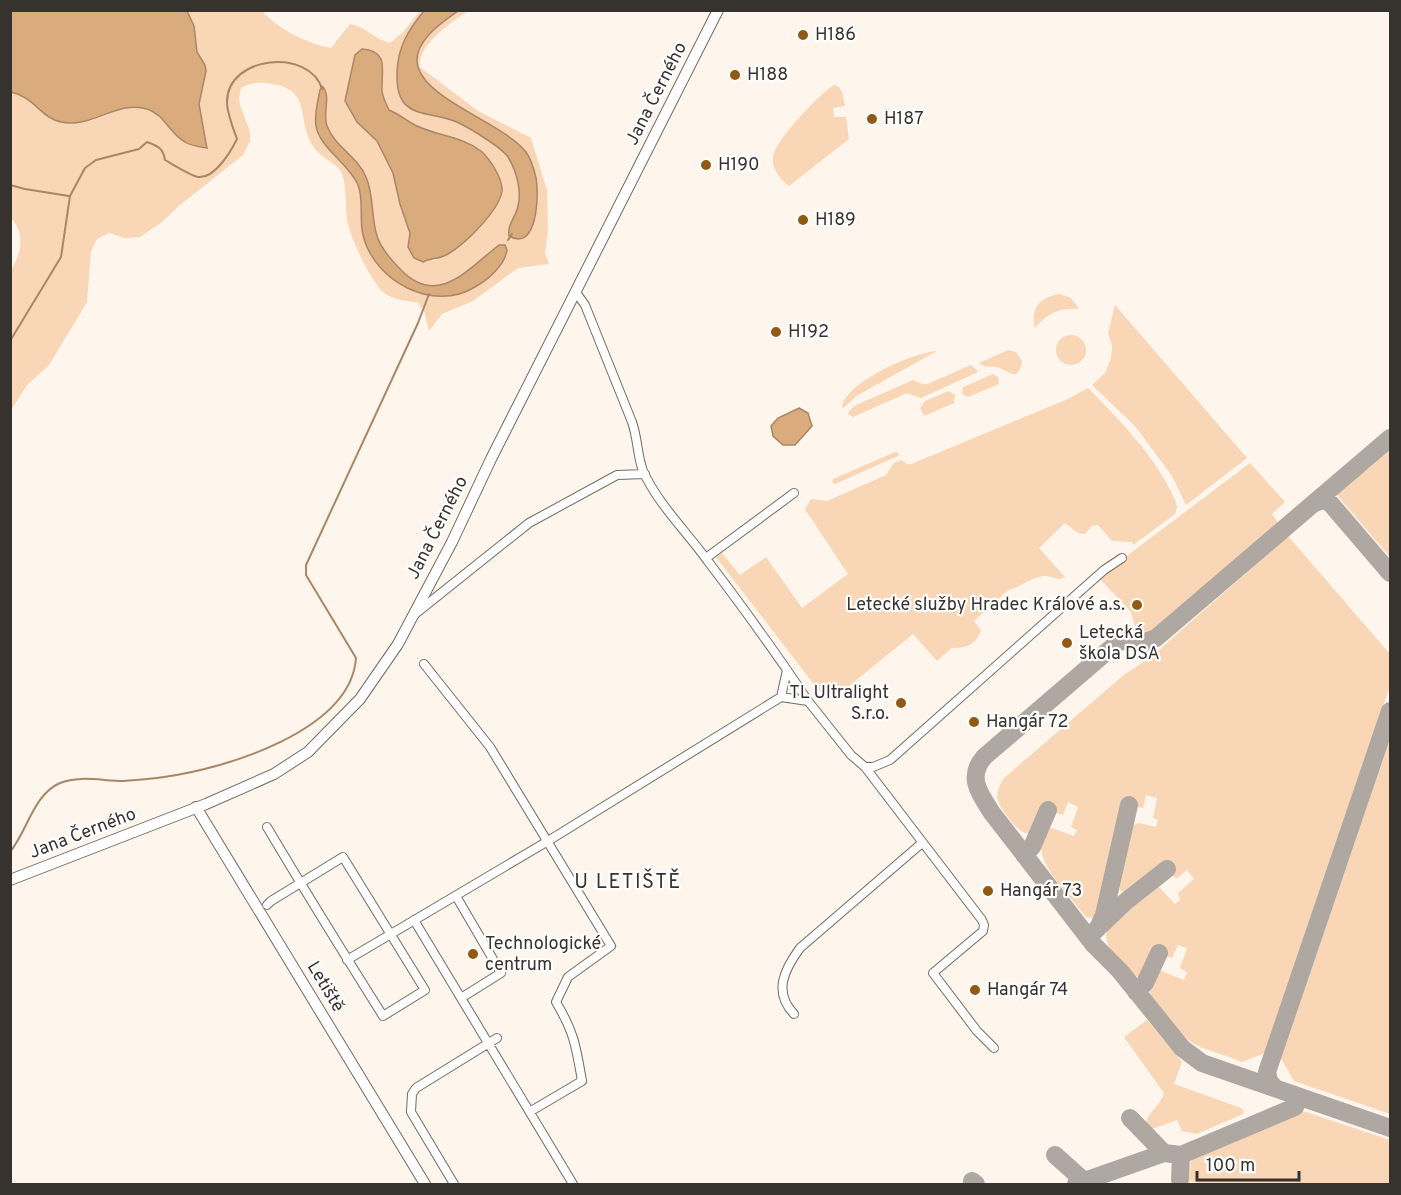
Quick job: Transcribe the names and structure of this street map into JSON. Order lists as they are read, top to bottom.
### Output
{
  "streets": {
    "street": ["Jana Černého", "Letiště"]
  },
  "crossings": [
    ["Jana Černého", "Letiště"]
  ],
  "districts": ["U LETIŠTĚ"],
  "places": [
    "H186",
    "H188",
    "H187",
    "H190",
    "H189",
    "H192",
    "Letecké služby Hradec Králové a.s.",
    "Letecká škola DSA",
    "TL Ultralight S.r.o.",
    "Hangár 72",
    "Hangár 73",
    "Technologické centrum",
    "Hangár 74"
  ],
  "scale_bar": "100 m"
}
